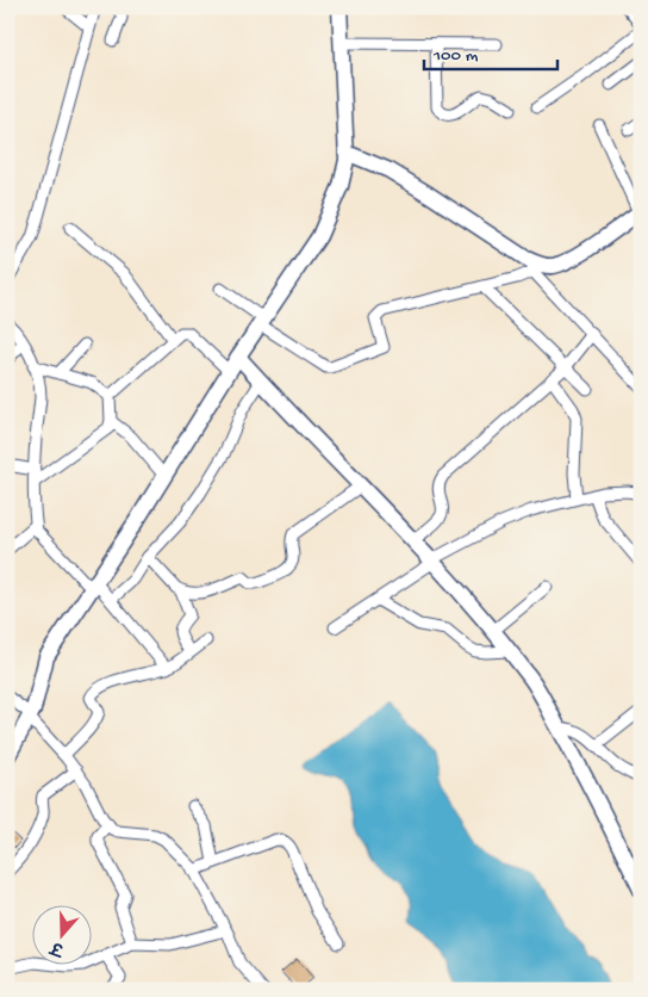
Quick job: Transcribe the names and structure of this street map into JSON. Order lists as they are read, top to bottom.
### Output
{
  "scale_bar": "100 m",
  "north": "bottom"
}
